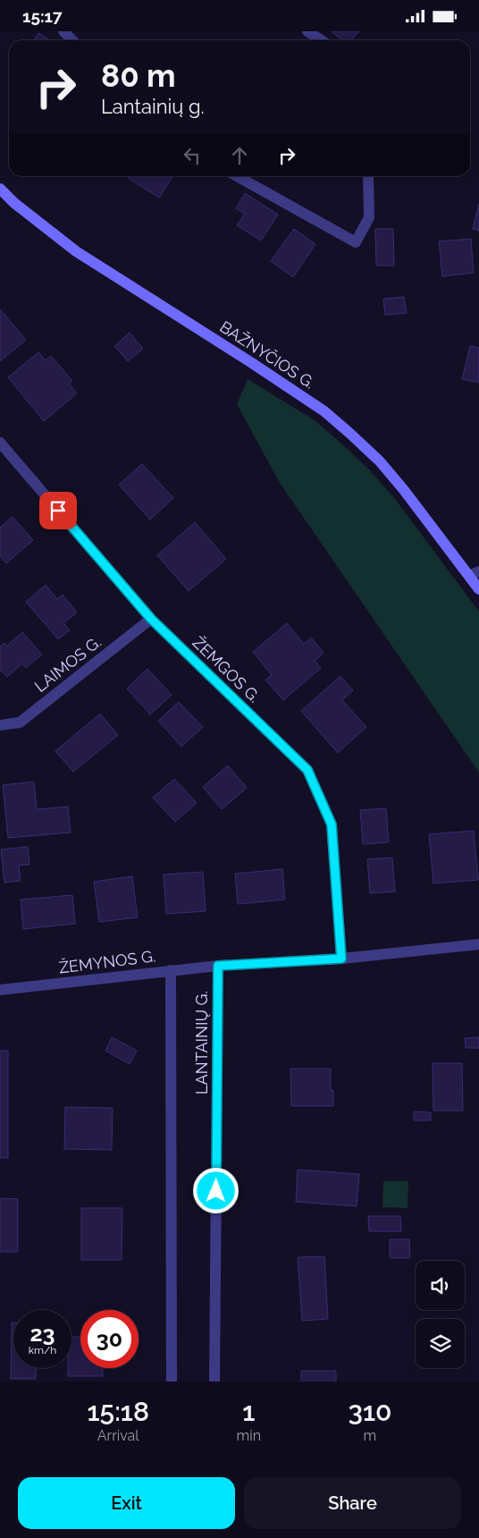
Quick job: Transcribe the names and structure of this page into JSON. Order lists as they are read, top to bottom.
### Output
{
  "streets": {
    "main road": ["BAŽNYČIOS G."],
    "street": [
      "LAIMOS G.",
      "ŽEMGOS G.",
      "ŽEMYNOS G.",
      "LANTAINIŲ G."
    ]
  },
  "crossings": [
    ["LAIMOS G.", "ŽEMGOS G."],
    ["ŽEMYNOS G.", "LANTAINIŲ G."]
  ],
  "page": {
    "status": "15:17",
    "turn": ["80 m", "Lantainių g."],
    "speed": "23 km/h",
    "limit": "30",
    "eta": [
      "15:18",
      "Arrival",
      "1",
      "min",
      "310",
      "m"
    ],
    "buttons": ["Exit", "Share"]
  }
}
